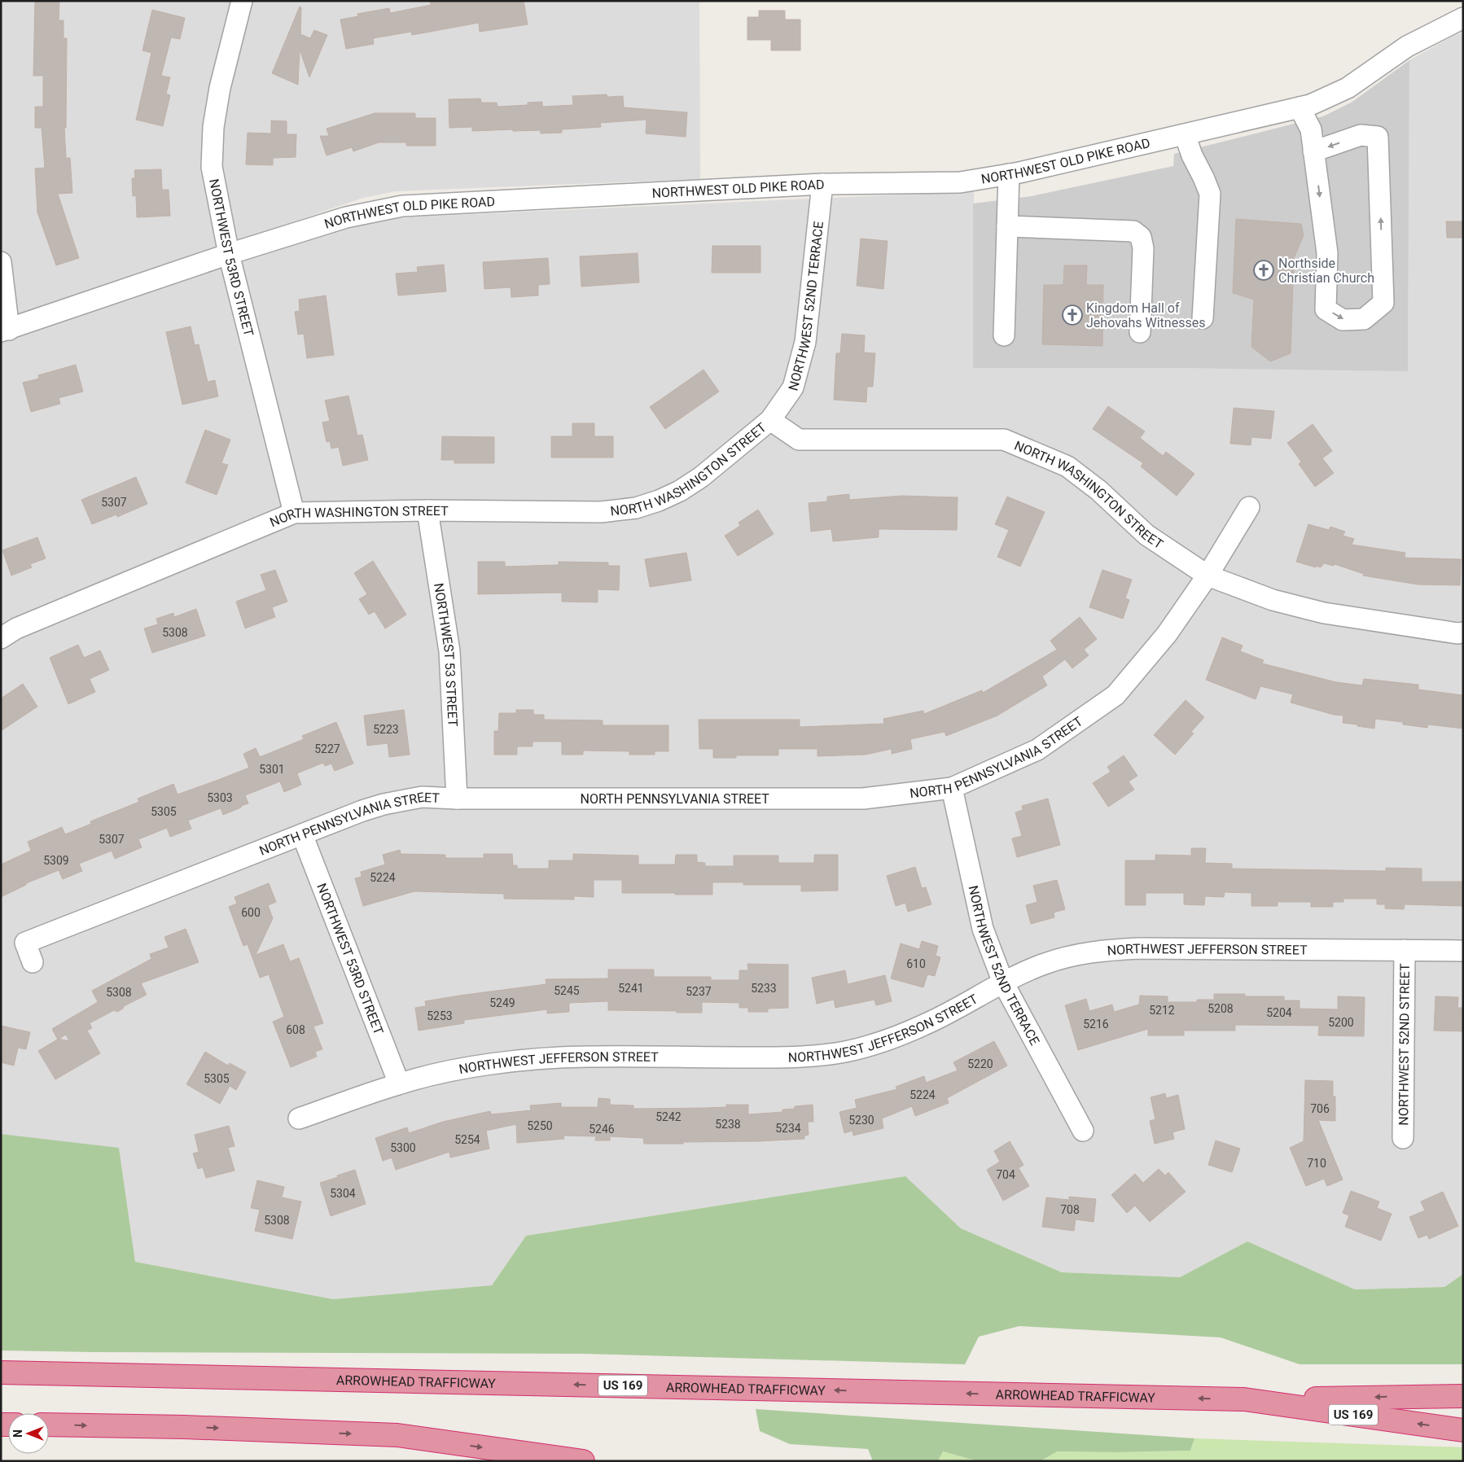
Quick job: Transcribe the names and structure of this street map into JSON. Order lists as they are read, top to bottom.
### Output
{
  "streets": {
    "highway": ["ARROWHEAD TRAFFICWAY", "US 169"],
    "street": [
      "NORTHWEST OLD PIKE ROAD",
      "NORTHWEST 53RD STREET",
      "NORTHWEST 52ND TERRACE",
      "NORTH WASHINGTON STREET",
      "NORTHWEST 53 STREET",
      "NORTH PENNSYLVANIA STREET",
      "NORTHWEST JEFFERSON STREET",
      "NORTHWEST 52ND STREET"
    ]
  },
  "crossings": [
    ["NORTHWEST OLD PIKE ROAD", "NORTHWEST 53RD STREET"],
    ["NORTHWEST OLD PIKE ROAD", "NORTHWEST 52ND TERRACE"],
    ["NORTHWEST 53RD STREET", "NORTH WASHINGTON STREET"],
    ["NORTHWEST 53RD STREET", "NORTH PENNSYLVANIA STREET"],
    ["NORTHWEST 53RD STREET", "NORTHWEST JEFFERSON STREET"],
    ["NORTHWEST 52ND TERRACE", "NORTH WASHINGTON STREET"],
    ["NORTHWEST 52ND TERRACE", "NORTH PENNSYLVANIA STREET"],
    ["NORTHWEST 52ND TERRACE", "NORTHWEST JEFFERSON STREET"],
    ["NORTH WASHINGTON STREET", "NORTHWEST 53 STREET"],
    ["NORTH WASHINGTON STREET", "NORTH PENNSYLVANIA STREET"],
    ["NORTHWEST 53 STREET", "NORTH PENNSYLVANIA STREET"],
    ["NORTHWEST JEFFERSON STREET", "NORTHWEST 52ND STREET"]
  ],
  "places": {
    "church": ["Northside Christian Church", "Kingdom Hall of Jehovahs Witnesses"]
  },
  "house_numbers": [
    "5307",
    "5308",
    "5223",
    "5227",
    "5301",
    "5303",
    "5305",
    "5307",
    "5309",
    "5224",
    "600",
    "610",
    "5241",
    "5233",
    "5245",
    "5237",
    "5308",
    "5249",
    "5208",
    "5212",
    "5204",
    "5253",
    "5200",
    "5216",
    "608",
    "5220",
    "5305",
    "5224",
    "706",
    "5242",
    "5230",
    "5238",
    "5250",
    "5234",
    "5246",
    "5254",
    "5300",
    "710",
    "704",
    "5304",
    "708",
    "5308"
  ],
  "north": "left"
}
